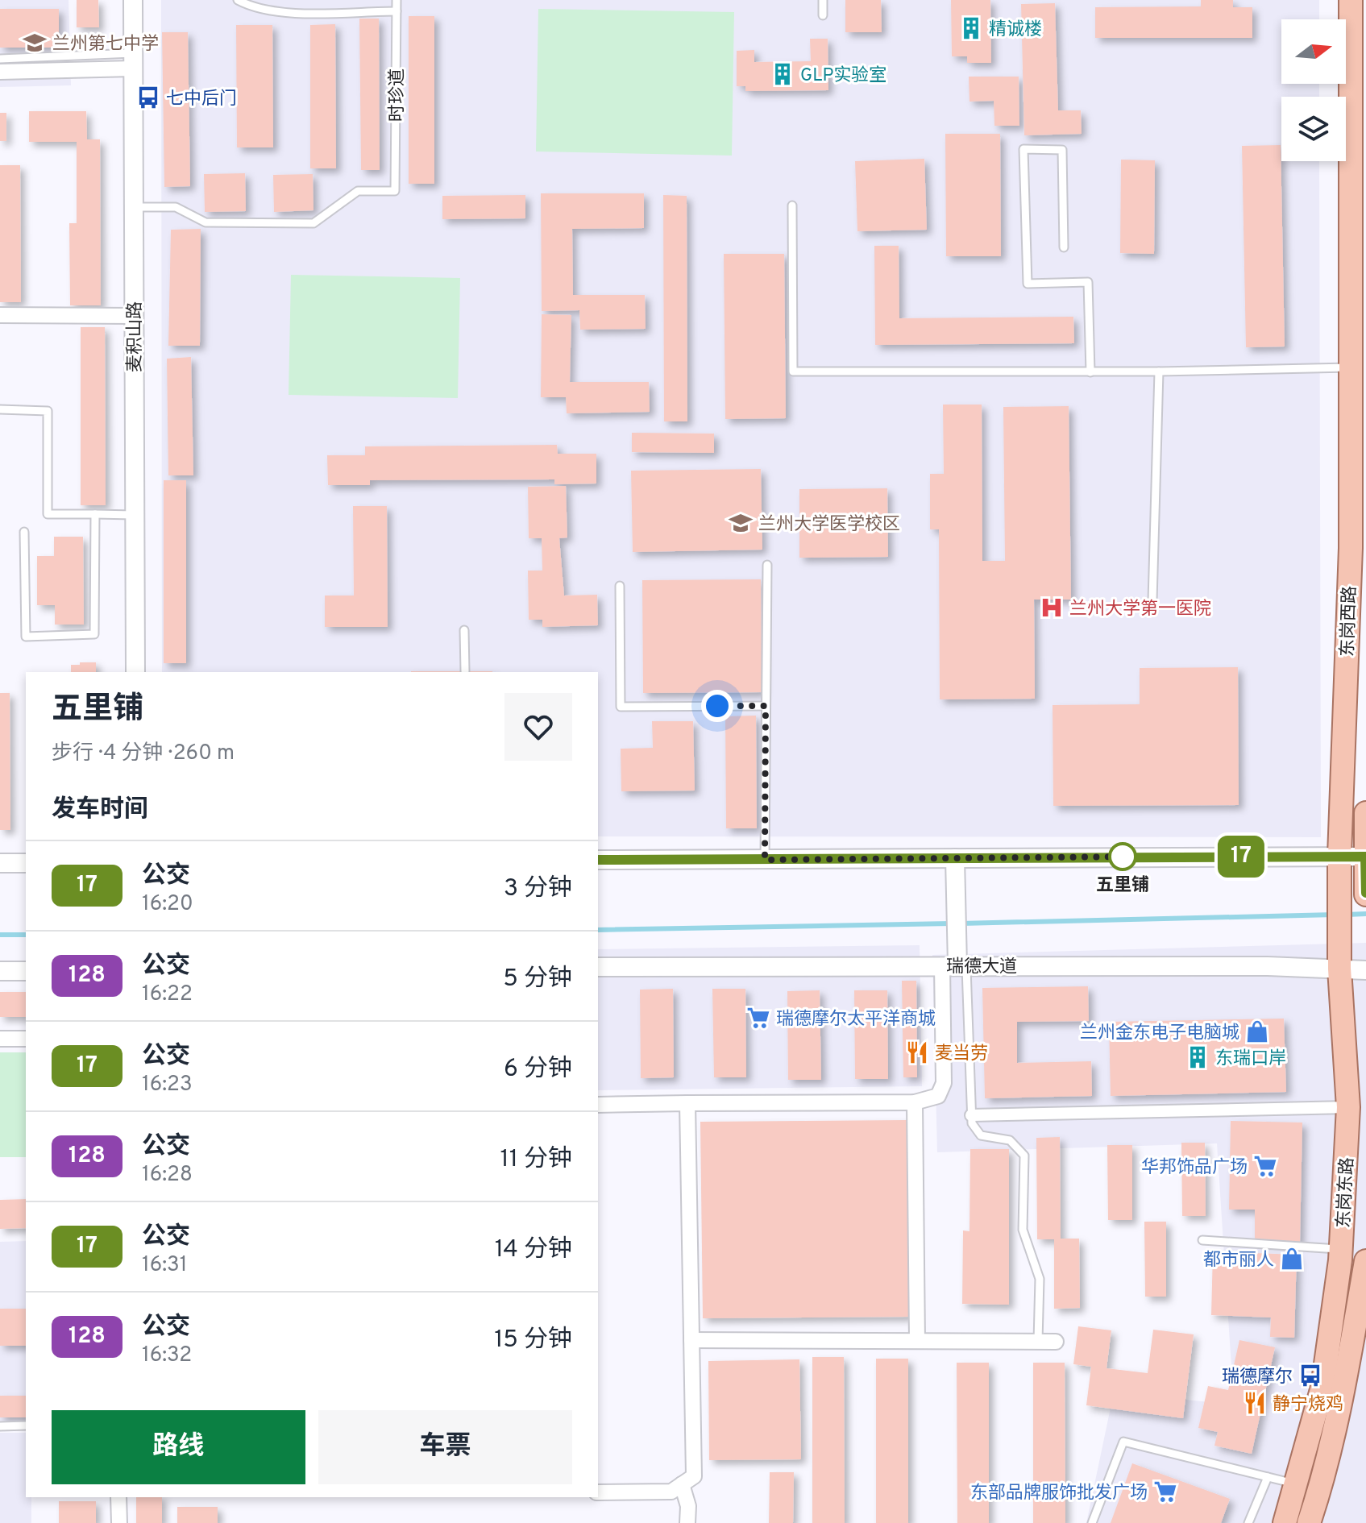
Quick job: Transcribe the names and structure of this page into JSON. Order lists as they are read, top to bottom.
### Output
{
  "streets": {
    "main road": ["东岗西路", "东岗东路"],
    "street": ["麦积山路", "瑞德大道"],
    "lane": ["时珍道"]
  },
  "crossings": [
    ["时珍道", "麦积山路"],
    ["东岗西路", "东岗东路"],
    ["瑞德大道", "东岗东路"]
  ],
  "places": {
    "building": ["精诚楼", "GLP实验室", "东瑞口岸"],
    "school or university": ["兰州第七中学", "兰州大学医学校区"],
    "bus stop": ["七中后门", "瑞德摩尔"],
    "hospital": ["兰州大学第一医院"],
    "other": ["五里铺"],
    "supermarket": ["瑞德摩尔太平洋商城", "华邦饰品广场", "东部品牌服饰批发广场"],
    "shop": ["兰州金东电子电脑城", "都市丽人"],
    "restaurant": ["麦当劳", "静宁烧鸡"]
  },
  "lines": ["bus line 17"],
  "north": "right",
  "page": {
    "on_map": "17",
    "heading": [
      ["五里铺", "步行 · 4 分钟 · 260 m"],
      "发车时间"
    ],
    "list": [
      {
        "mark": "17",
        "name": "公交",
        "note": "16:20",
        "value": "3 分钟"
      },
      {
        "mark": "128",
        "name": "公交",
        "note": "16:22",
        "value": "5 分钟"
      },
      {
        "mark": "17",
        "name": "公交",
        "note": "16:23",
        "value": "6 分钟"
      },
      {
        "mark": "128",
        "name": "公交",
        "note": "16:28",
        "value": "11 分钟"
      },
      {
        "mark": "17",
        "name": "公交",
        "note": "16:31",
        "value": "14 分钟"
      },
      {
        "mark": "128",
        "name": "公交",
        "note": "16:32",
        "value": "15 分钟"
      }
    ],
    "buttons": ["路线", "车票"]
  }
}
